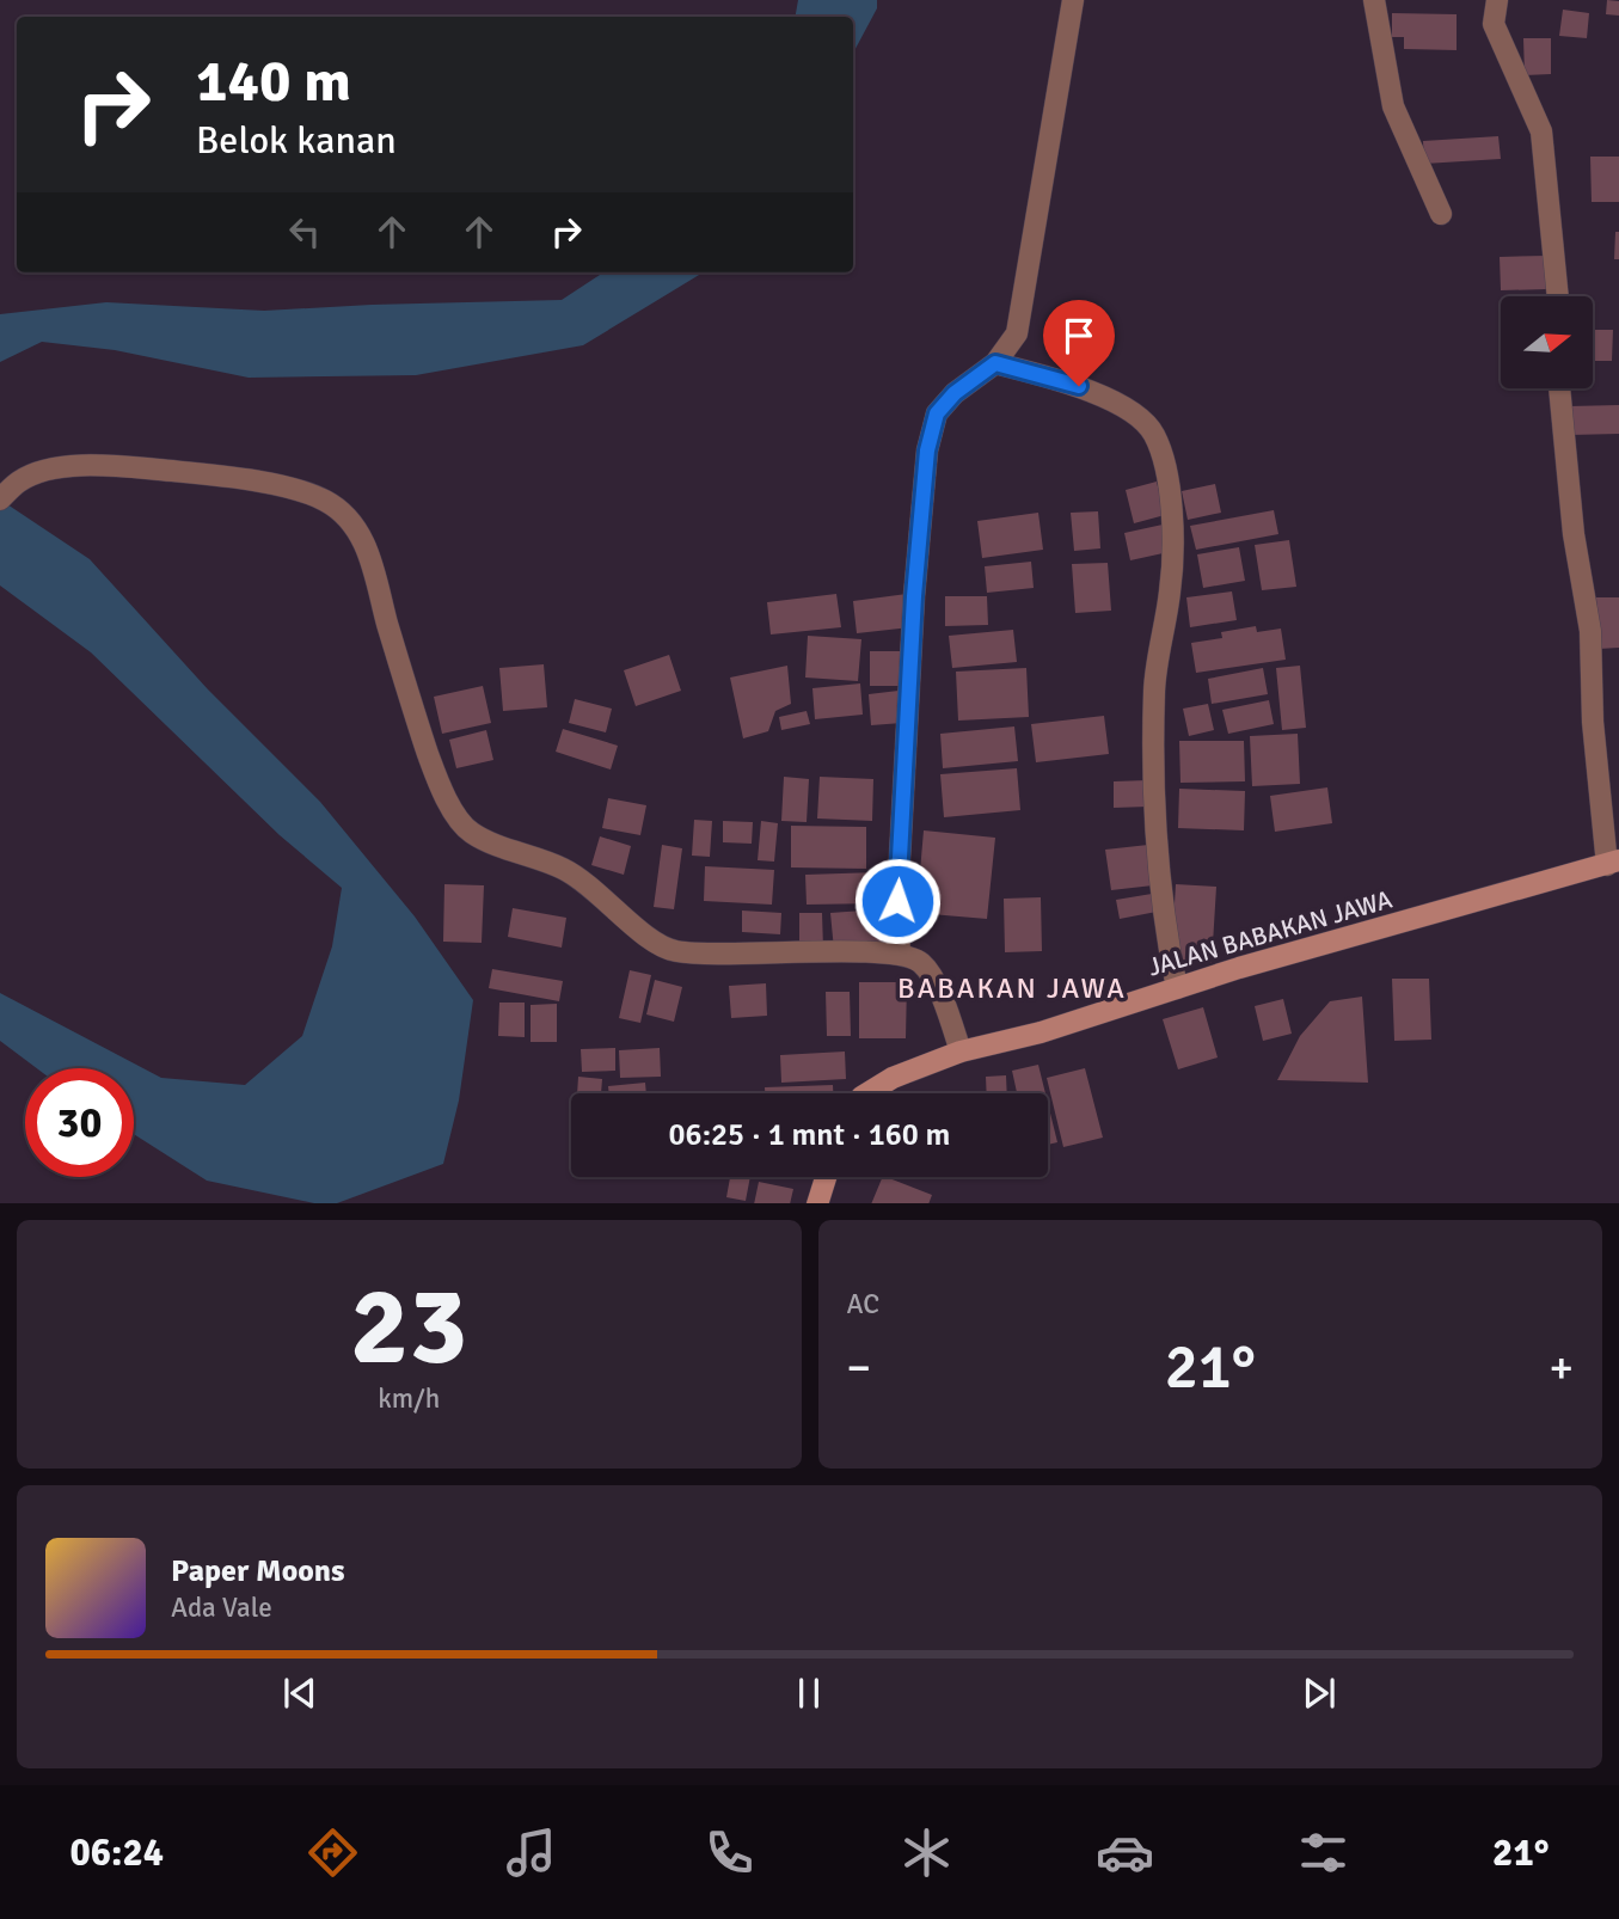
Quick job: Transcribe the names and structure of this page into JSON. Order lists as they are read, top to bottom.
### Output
{
  "streets": {
    "street": ["JALAN BABAKAN JAWA"]
  },
  "districts": ["BABAKAN JAWA"],
  "north": "right",
  "page": {
    "turn": ["140 m", "Belok kanan"],
    "limit": "30",
    "trip": "06:25 · 1 mnt · 160 m",
    "tile": [
      ["23", "km/h"],
      "AC"
    ],
    "heat": ["−", "21°", "+"],
    "song": ["Paper Moons", "Ada Vale"],
    "tabs": ["06:24", "21°"]
  }
}
